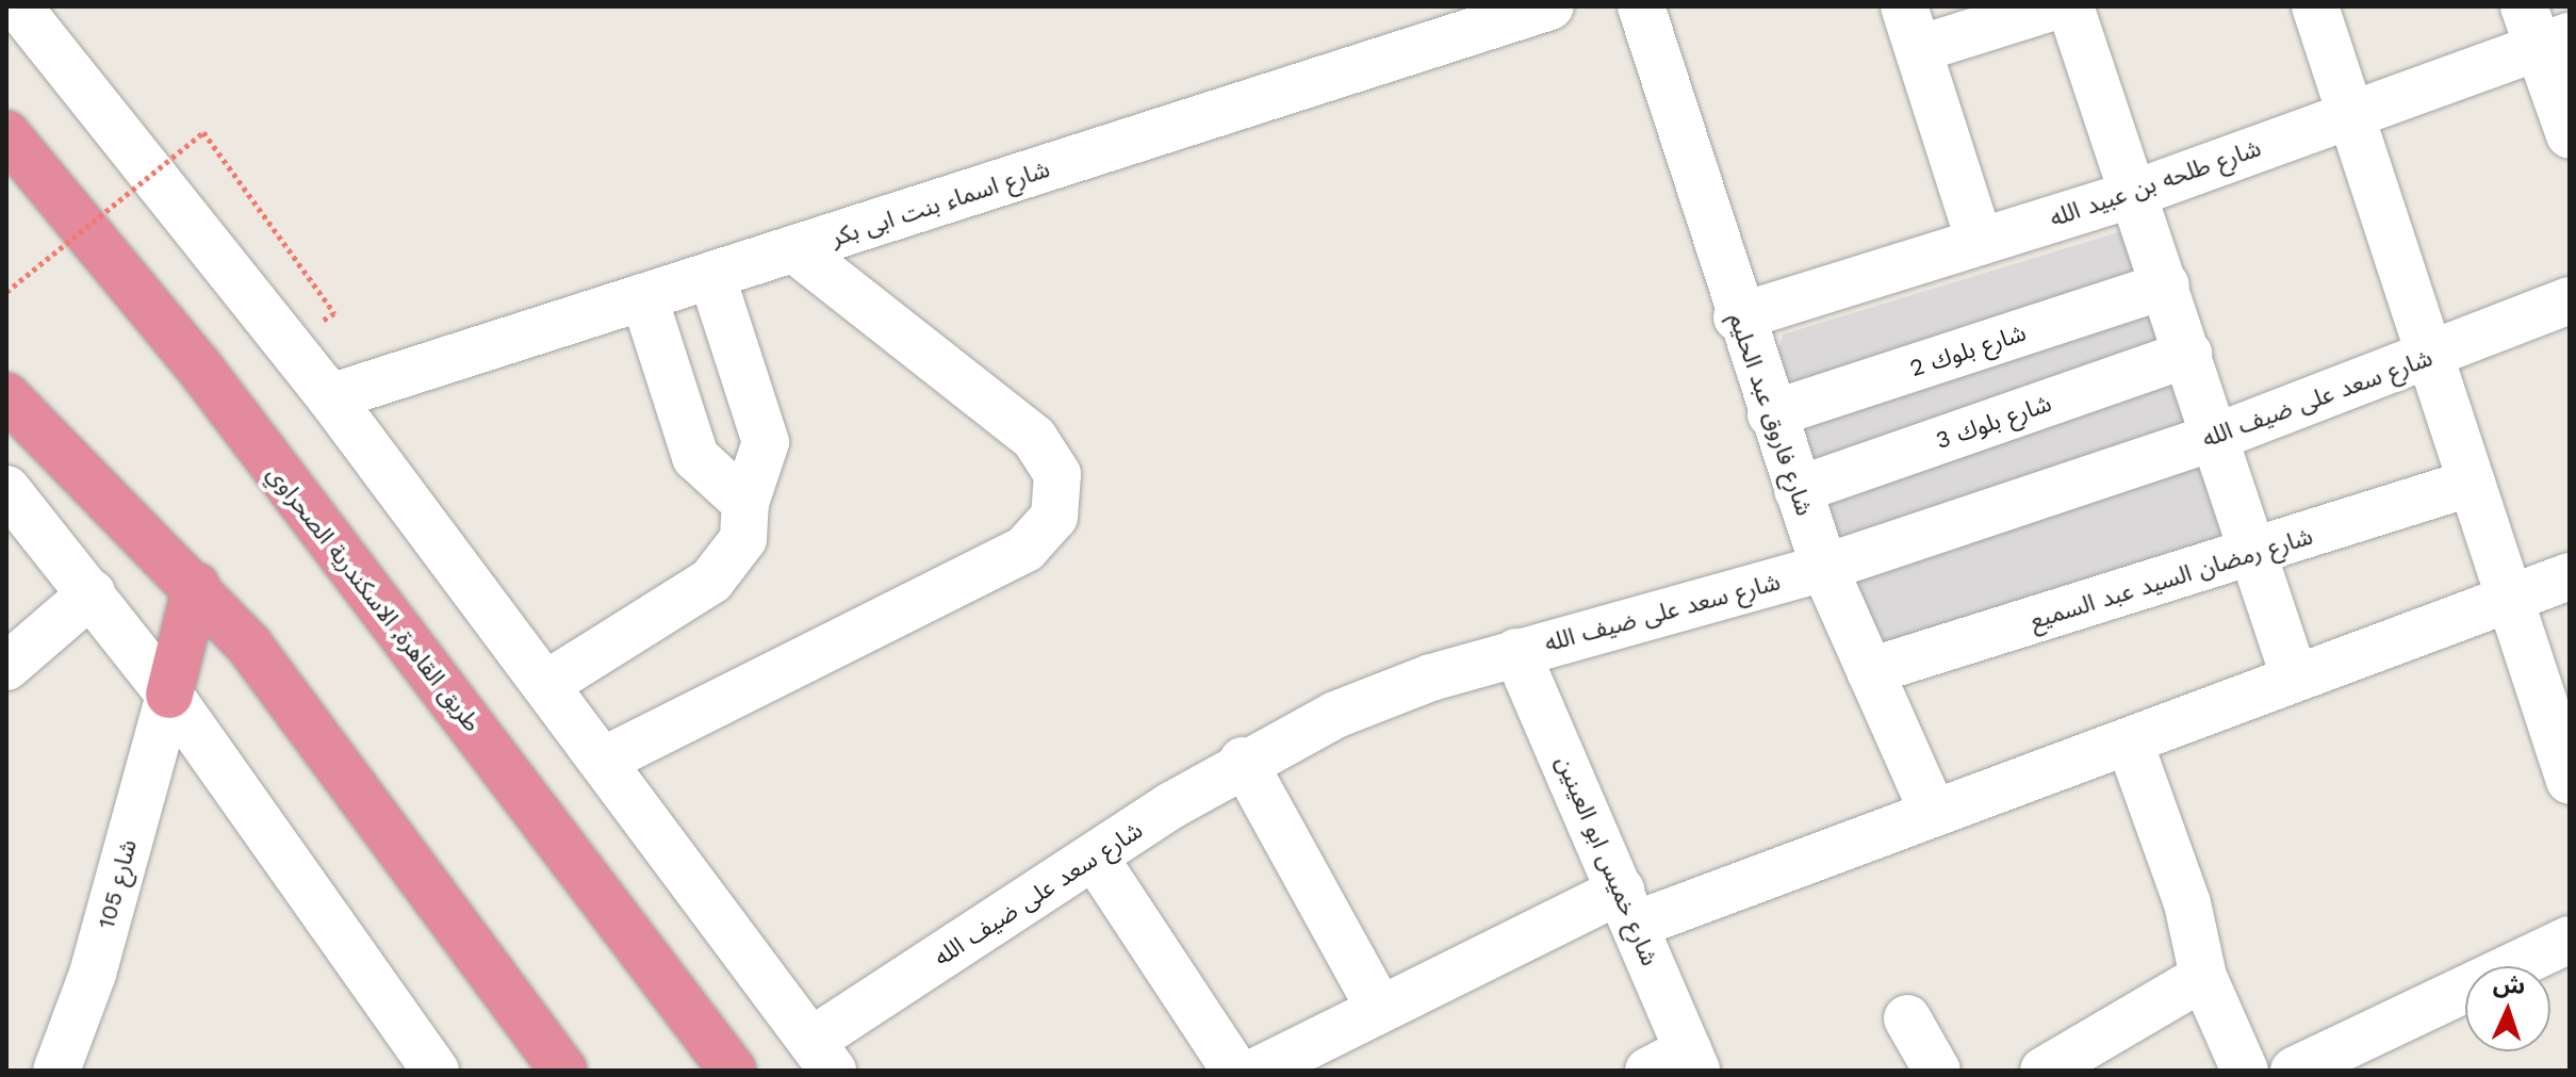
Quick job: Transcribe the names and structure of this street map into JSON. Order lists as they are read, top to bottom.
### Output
{
  "streets": {
    "highway": ["طريق القاهرة, الاسكندرية الصحراوي"],
    "street": [
      "شارع طلحه بن عبيد الله",
      "شارع اسماء بنت ابى بكر",
      "شارع بلوك 2",
      "شارع سعد على ضيف الله",
      "شارع فاروق عبد الحليم",
      "شارع بلوك 3",
      "شارع رمضان السيد عبد السميع",
      "شارع خميس ابو العينين",
      "شارع 105"
    ]
  },
  "crossings": [
    ["شارع طلحه بن عبيد الله", "شارع فاروق عبد الحليم"],
    ["شارع بلوك 2", "شارع فاروق عبد الحليم"],
    ["شارع سعد على ضيف الله", "شارع فاروق عبد الحليم"],
    ["شارع سعد على ضيف الله", "شارع خميس ابو العينين"],
    ["شارع فاروق عبد الحليم", "شارع بلوك 3"],
    ["شارع فاروق عبد الحليم", "شارع رمضان السيد عبد السميع"]
  ],
  "north": "top"
}
